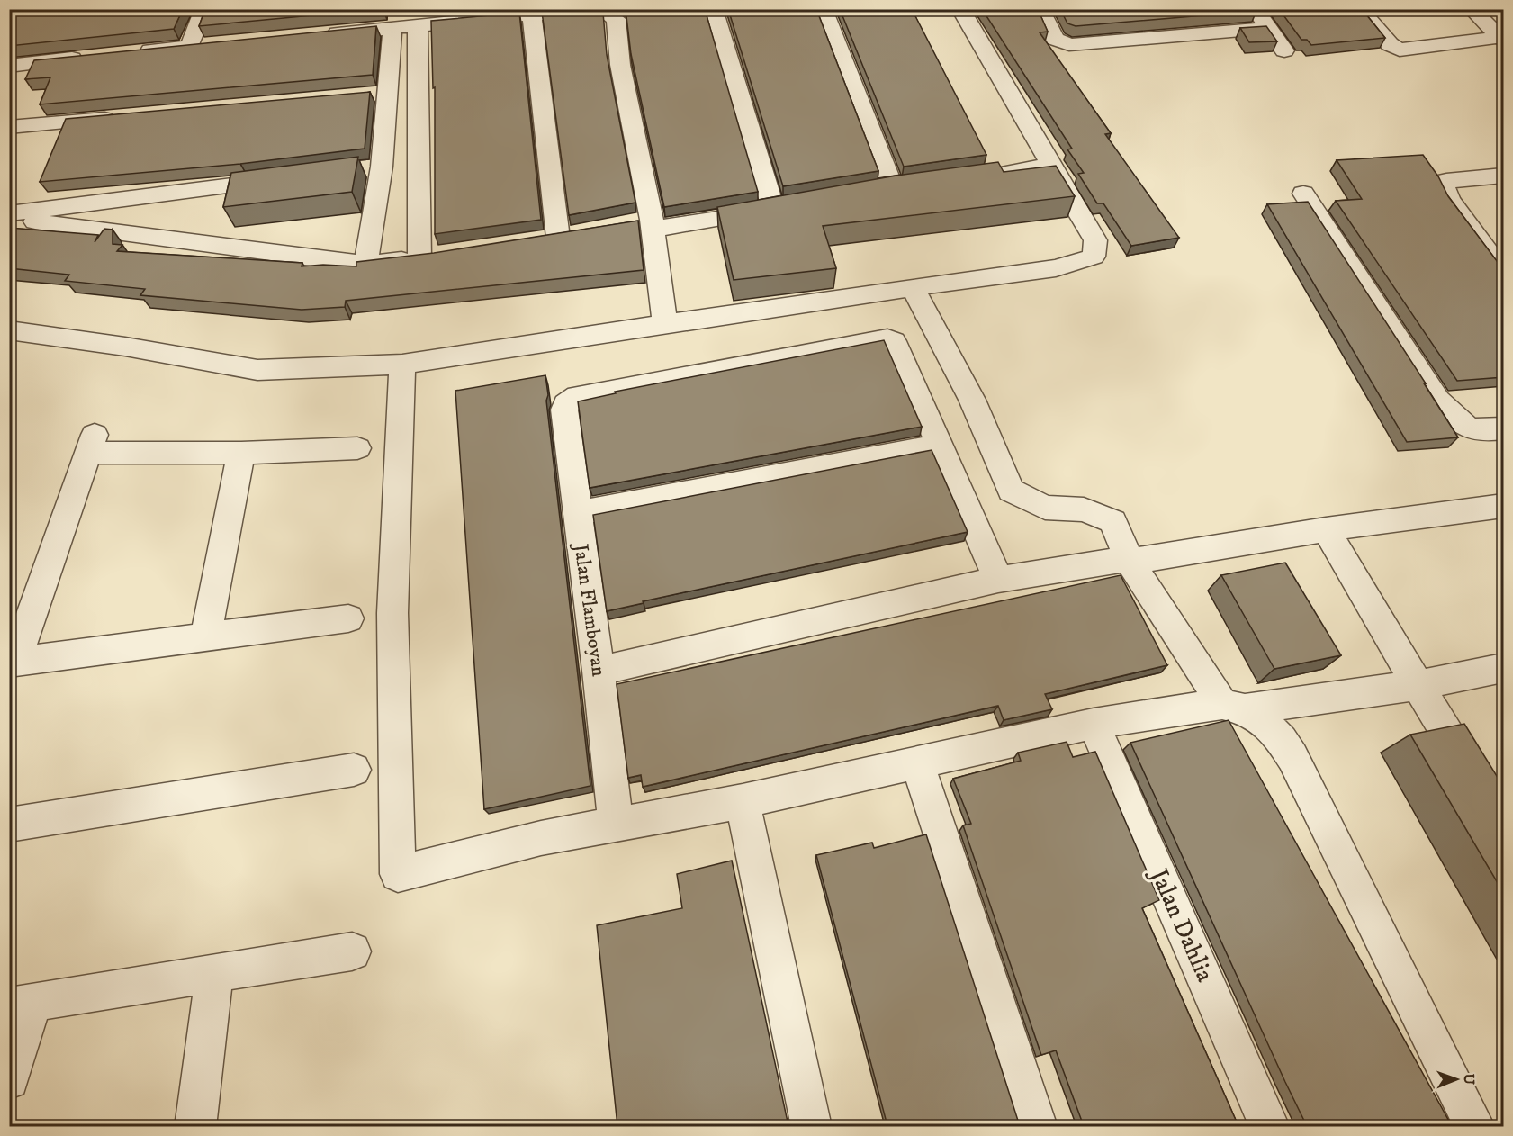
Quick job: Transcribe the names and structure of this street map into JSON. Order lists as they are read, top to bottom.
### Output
{
  "streets": {
    "street": ["Jalan Flamboyan", "Jalan Dahlia"]
  },
  "north": "right"
}
